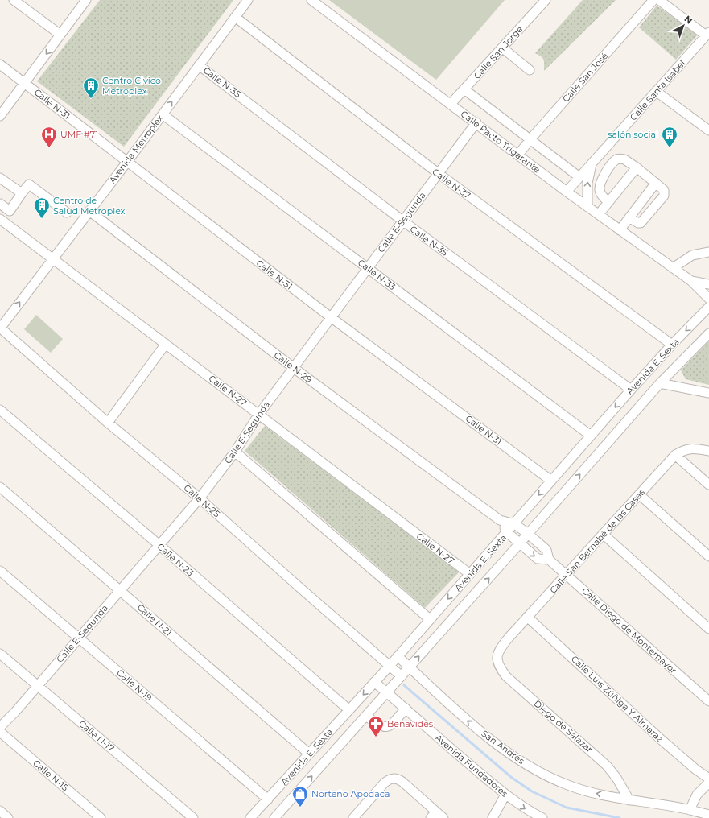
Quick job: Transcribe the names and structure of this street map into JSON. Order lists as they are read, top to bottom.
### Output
{
  "streets": {
    "street": [
      "Calle San Jorge",
      "Calle San José",
      "Calle N-35",
      "Calle Santa Isabel",
      "Calle N-31",
      "Calle Pacto Trigarante",
      "Avenida Metroplex",
      "Calle N-37",
      "Calle E-Segunda",
      "Calle N-33",
      "Avenida E. Sexta",
      "Calle N-29",
      "Calle N-27",
      "Calle N-25",
      "Calle San Bernabé de las Casas",
      "Calle N-23",
      "Calle N-21",
      "Calle Diego de Montemayor",
      "Calle N-19",
      "Calle Luis Zúñiga Y Almaraz",
      "Diego de Salazar",
      "Calle N-17",
      "San Andrés",
      "Avenida Fundadores",
      "Calle N-15"
    ]
  },
  "crossings": [
    ["Calle San Jorge", "Calle Pacto Trigarante"],
    ["Calle San José", "Calle Pacto Trigarante"],
    ["Calle N-35", "Avenida Metroplex"],
    ["Calle N-35", "Calle E-Segunda"],
    ["Calle N-35", "Avenida E. Sexta"],
    ["Calle Santa Isabel", "Calle Pacto Trigarante"],
    ["Calle N-31", "Avenida Metroplex"],
    ["Calle N-31", "Calle E-Segunda"],
    ["Calle N-31", "Avenida E. Sexta"],
    ["Calle Pacto Trigarante", "Calle E-Segunda"],
    ["Avenida Metroplex", "Calle N-37"],
    ["Avenida Metroplex", "Calle N-33"],
    ["Avenida Metroplex", "Calle N-29"],
    ["Avenida Metroplex", "Calle N-27"],
    ["Avenida Metroplex", "Calle N-25"],
    ["Calle N-37", "Calle E-Segunda"],
    ["Calle N-37", "Avenida E. Sexta"],
    ["Calle E-Segunda", "Calle N-33"],
    ["Calle E-Segunda", "Calle N-29"],
    ["Calle E-Segunda", "Calle N-27"],
    ["Calle E-Segunda", "Calle N-25"],
    ["Calle E-Segunda", "Calle N-23"],
    ["Calle E-Segunda", "Calle N-21"],
    ["Calle E-Segunda", "Calle N-19"],
    ["Calle E-Segunda", "Calle N-17"],
    ["Calle N-33", "Avenida E. Sexta"],
    ["Avenida E. Sexta", "Calle N-29"],
    ["Avenida E. Sexta", "Calle N-27"],
    ["Avenida E. Sexta", "Calle N-25"],
    ["Avenida E. Sexta", "Calle N-23"],
    ["Avenida E. Sexta", "Calle N-21"],
    ["Avenida E. Sexta", "Calle Diego de Montemayor"],
    ["Avenida E. Sexta", "Calle N-19"],
    ["Avenida E. Sexta", "San Andrés"],
    ["Avenida E. Sexta", "Avenida Fundadores"],
    ["Calle N-29", "Calle Diego de Montemayor"],
    ["Calle San Bernabé de las Casas", "Calle Diego de Montemayor"],
    ["Calle San Bernabé de las Casas", "Calle Luis Zúñiga Y Almaraz"],
    ["Calle San Bernabé de las Casas", "Diego de Salazar"],
    ["Diego de Salazar", "San Andrés"]
  ],
  "one_way": ["Avenida Metroplex", "San Andrés"],
  "places": {
    "building": ["Centro Civico Metroplex", "salón social", "Centro de Salud Metroplex"],
    "hospital": ["UMF #71"],
    "pharmacy": ["Benavides"],
    "shop": ["Norteño Apodaca"]
  },
  "north": "top right"
}
